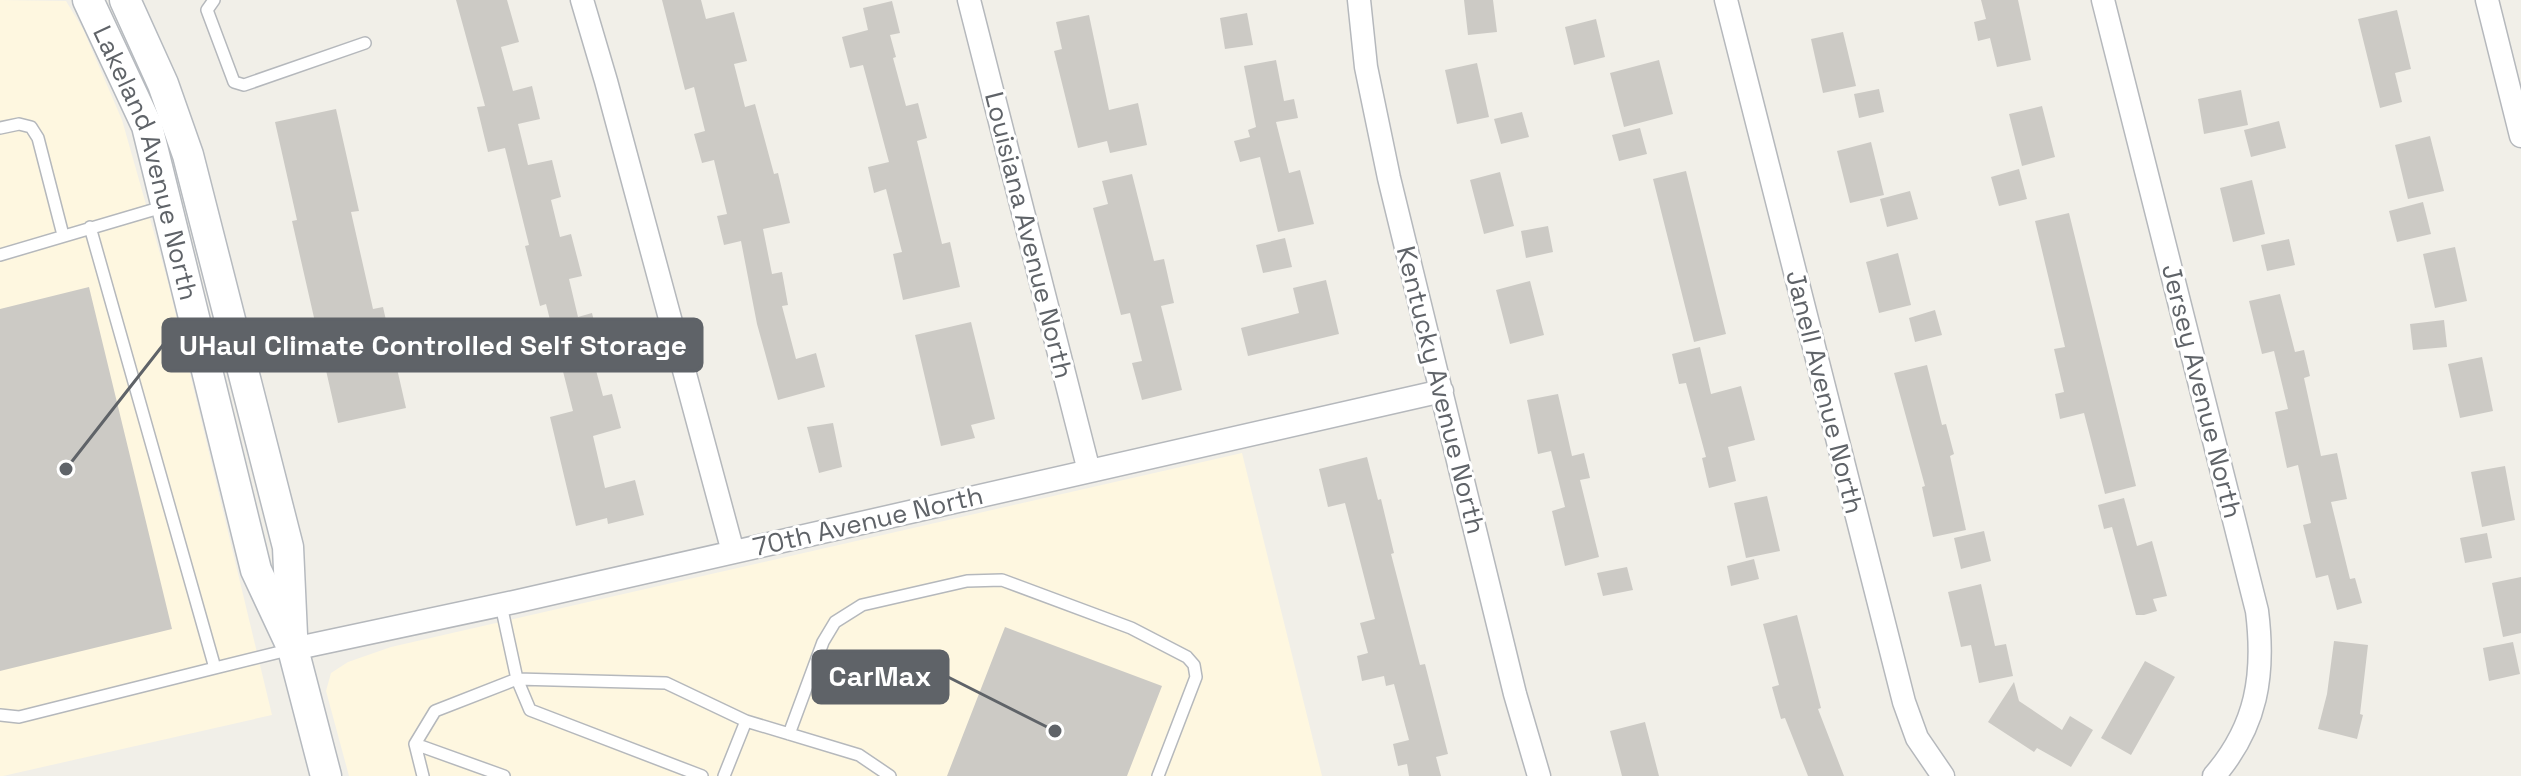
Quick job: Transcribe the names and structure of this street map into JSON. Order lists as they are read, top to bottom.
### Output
{
  "streets": {
    "street": [
      "Lakeland Avenue North",
      "Louisiana Avenue North",
      "Kentucky Avenue North",
      "Jersey Avenue North",
      "Janell Avenue North",
      "70th Avenue North"
    ]
  },
  "crossings": [
    ["Lakeland Avenue North", "70th Avenue North"],
    ["Louisiana Avenue North", "70th Avenue North"],
    ["Kentucky Avenue North", "70th Avenue North"]
  ],
  "places": ["UHaul Climate Controlled Self Storage", "CarMax"]
}
